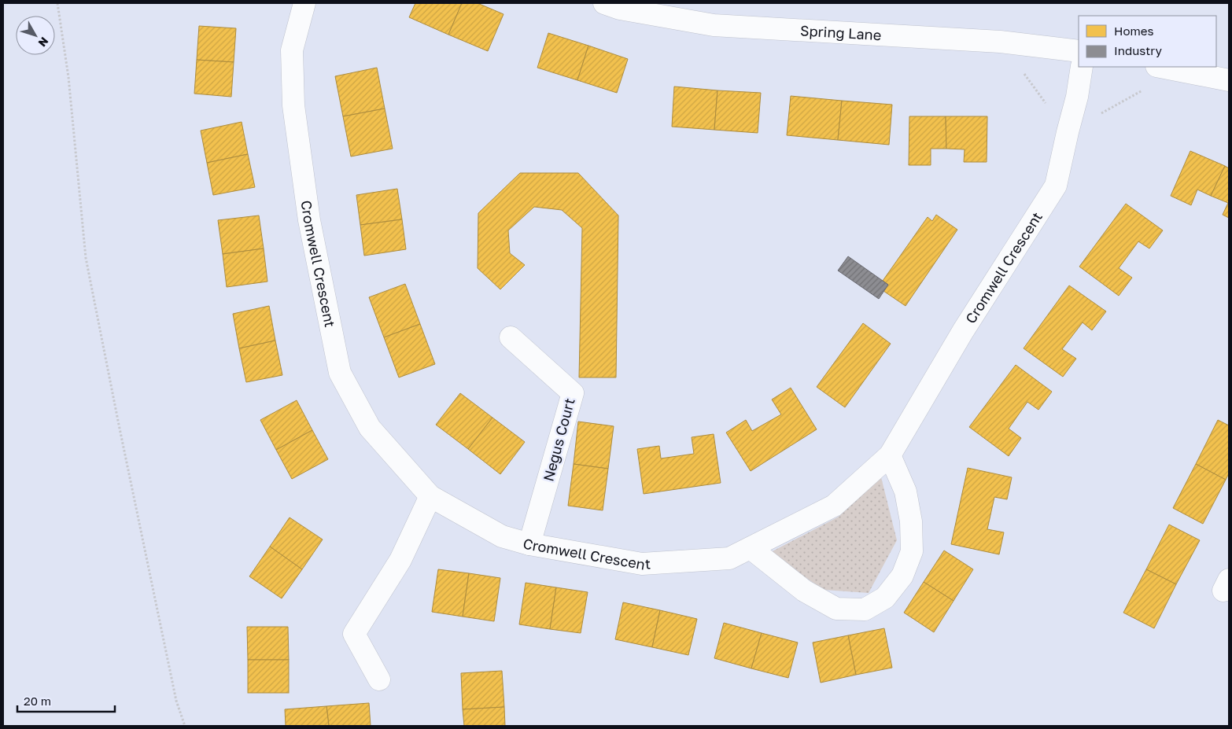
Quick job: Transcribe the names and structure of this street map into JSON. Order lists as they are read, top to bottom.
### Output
{
  "streets": {
    "street": ["Spring Lane", "Cromwell Crescent", "Negus Court"]
  },
  "crossings": [
    ["Cromwell Crescent", "Negus Court"]
  ],
  "legend": ["Homes", "Industry"],
  "scale_bar": "20 m",
  "north": "bottom right"
}
